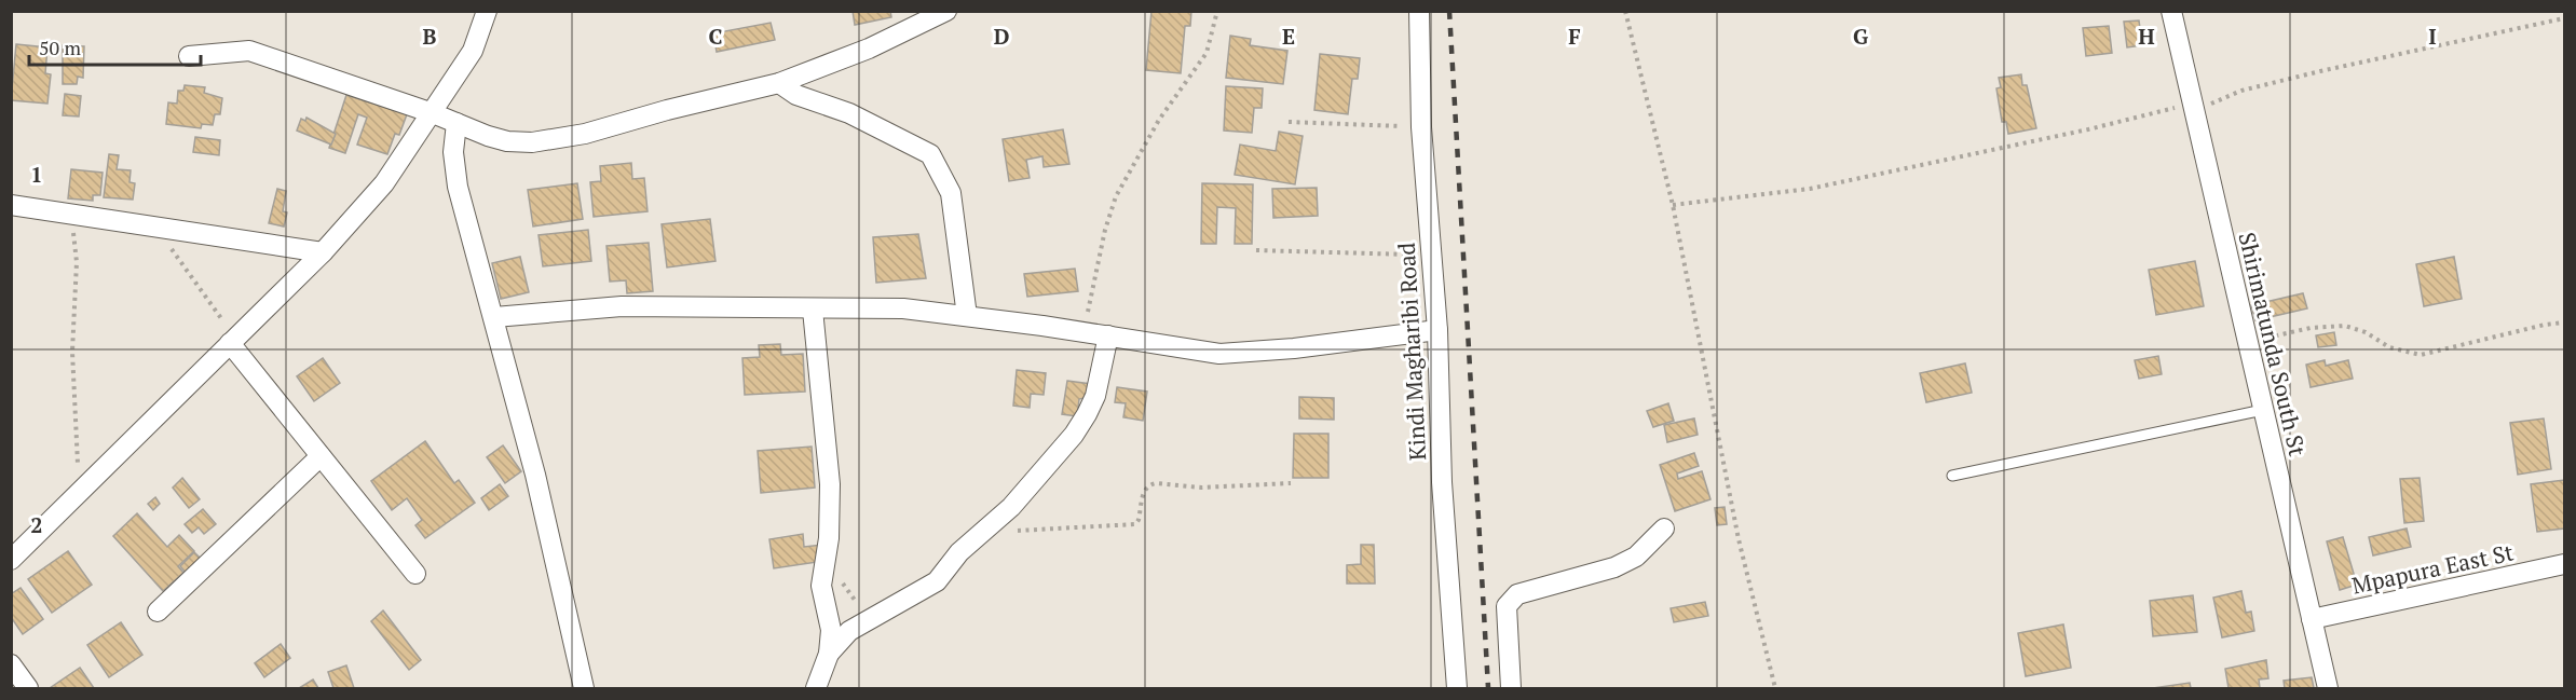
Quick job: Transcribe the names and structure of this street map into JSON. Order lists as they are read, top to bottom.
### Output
{
  "streets": {
    "street": ["Shirimatunda South St", "Kindi Magharibi Road", "Mpapura East St"]
  },
  "crossings": [
    ["Shirimatunda South St", "Mpapura East St"]
  ],
  "scale_bar": "50 m",
  "grid": {
    "columns": [
      "B",
      "C",
      "D",
      "E",
      "F",
      "G",
      "H",
      "I"
    ],
    "rows": ["1", "2"]
  }
}
